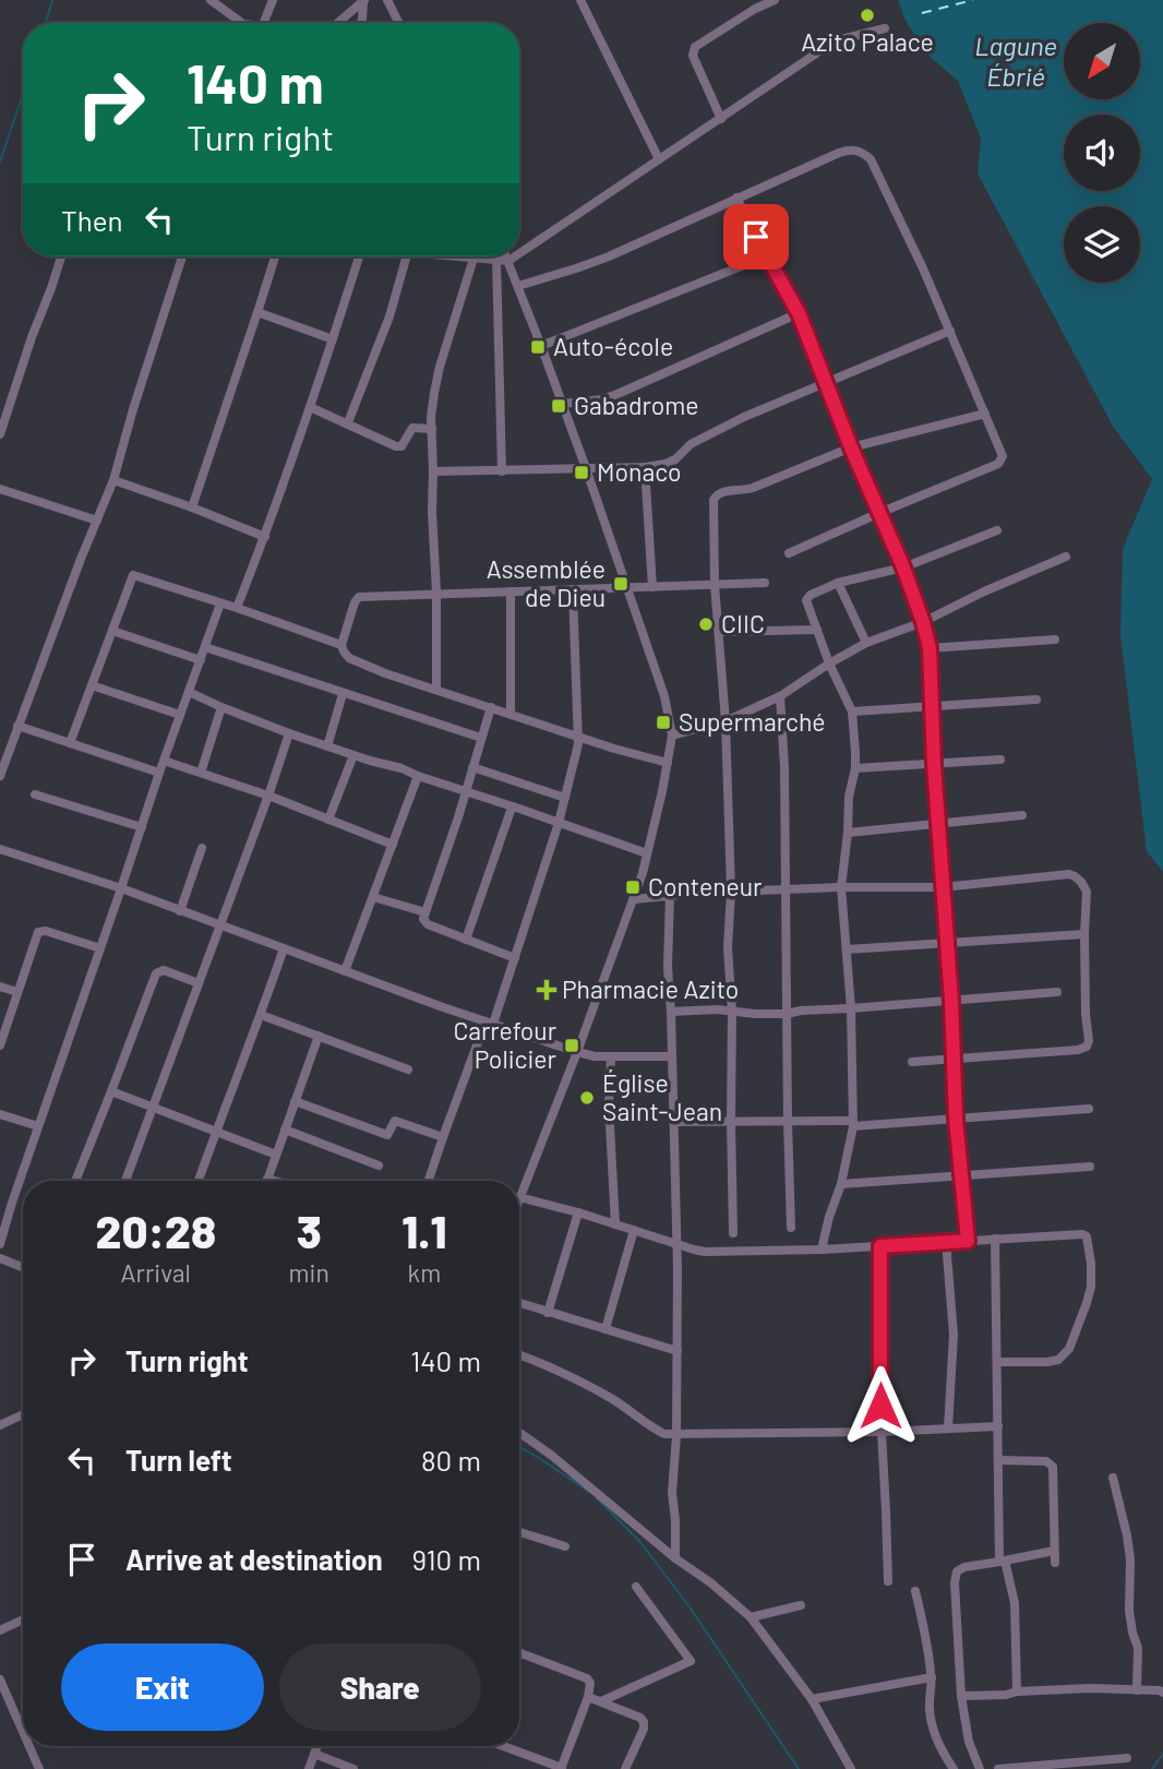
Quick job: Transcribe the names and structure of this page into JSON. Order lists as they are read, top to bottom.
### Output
{
  "water": ["Lagune Ébrié"],
  "places": {
    "other": ["Azito Palace", "CIIC", "Église Saint-Jean"],
    "transit": [
      "Auto-école",
      "Gabadrome",
      "Monaco",
      "Assemblée de Dieu",
      "Supermarché",
      "Conteneur",
      "Carrefour Policier"
    ],
    "health": ["Pharmacie Azito"]
  },
  "north": "bottom left",
  "page": {
    "turn": ["140 m", "Turn right"],
    "then": "Then",
    "eta": [
      "20:28",
      "Arrival",
      "3",
      "min",
      "1.1",
      "km"
    ],
    "list": [
      {
        "name": "Turn right",
        "value": "140 m"
      },
      {
        "name": "Turn left",
        "value": "80 m"
      },
      {
        "name": "Arrive at destination",
        "value": "910 m"
      }
    ],
    "buttons": ["Exit", "Share"]
  }
}
